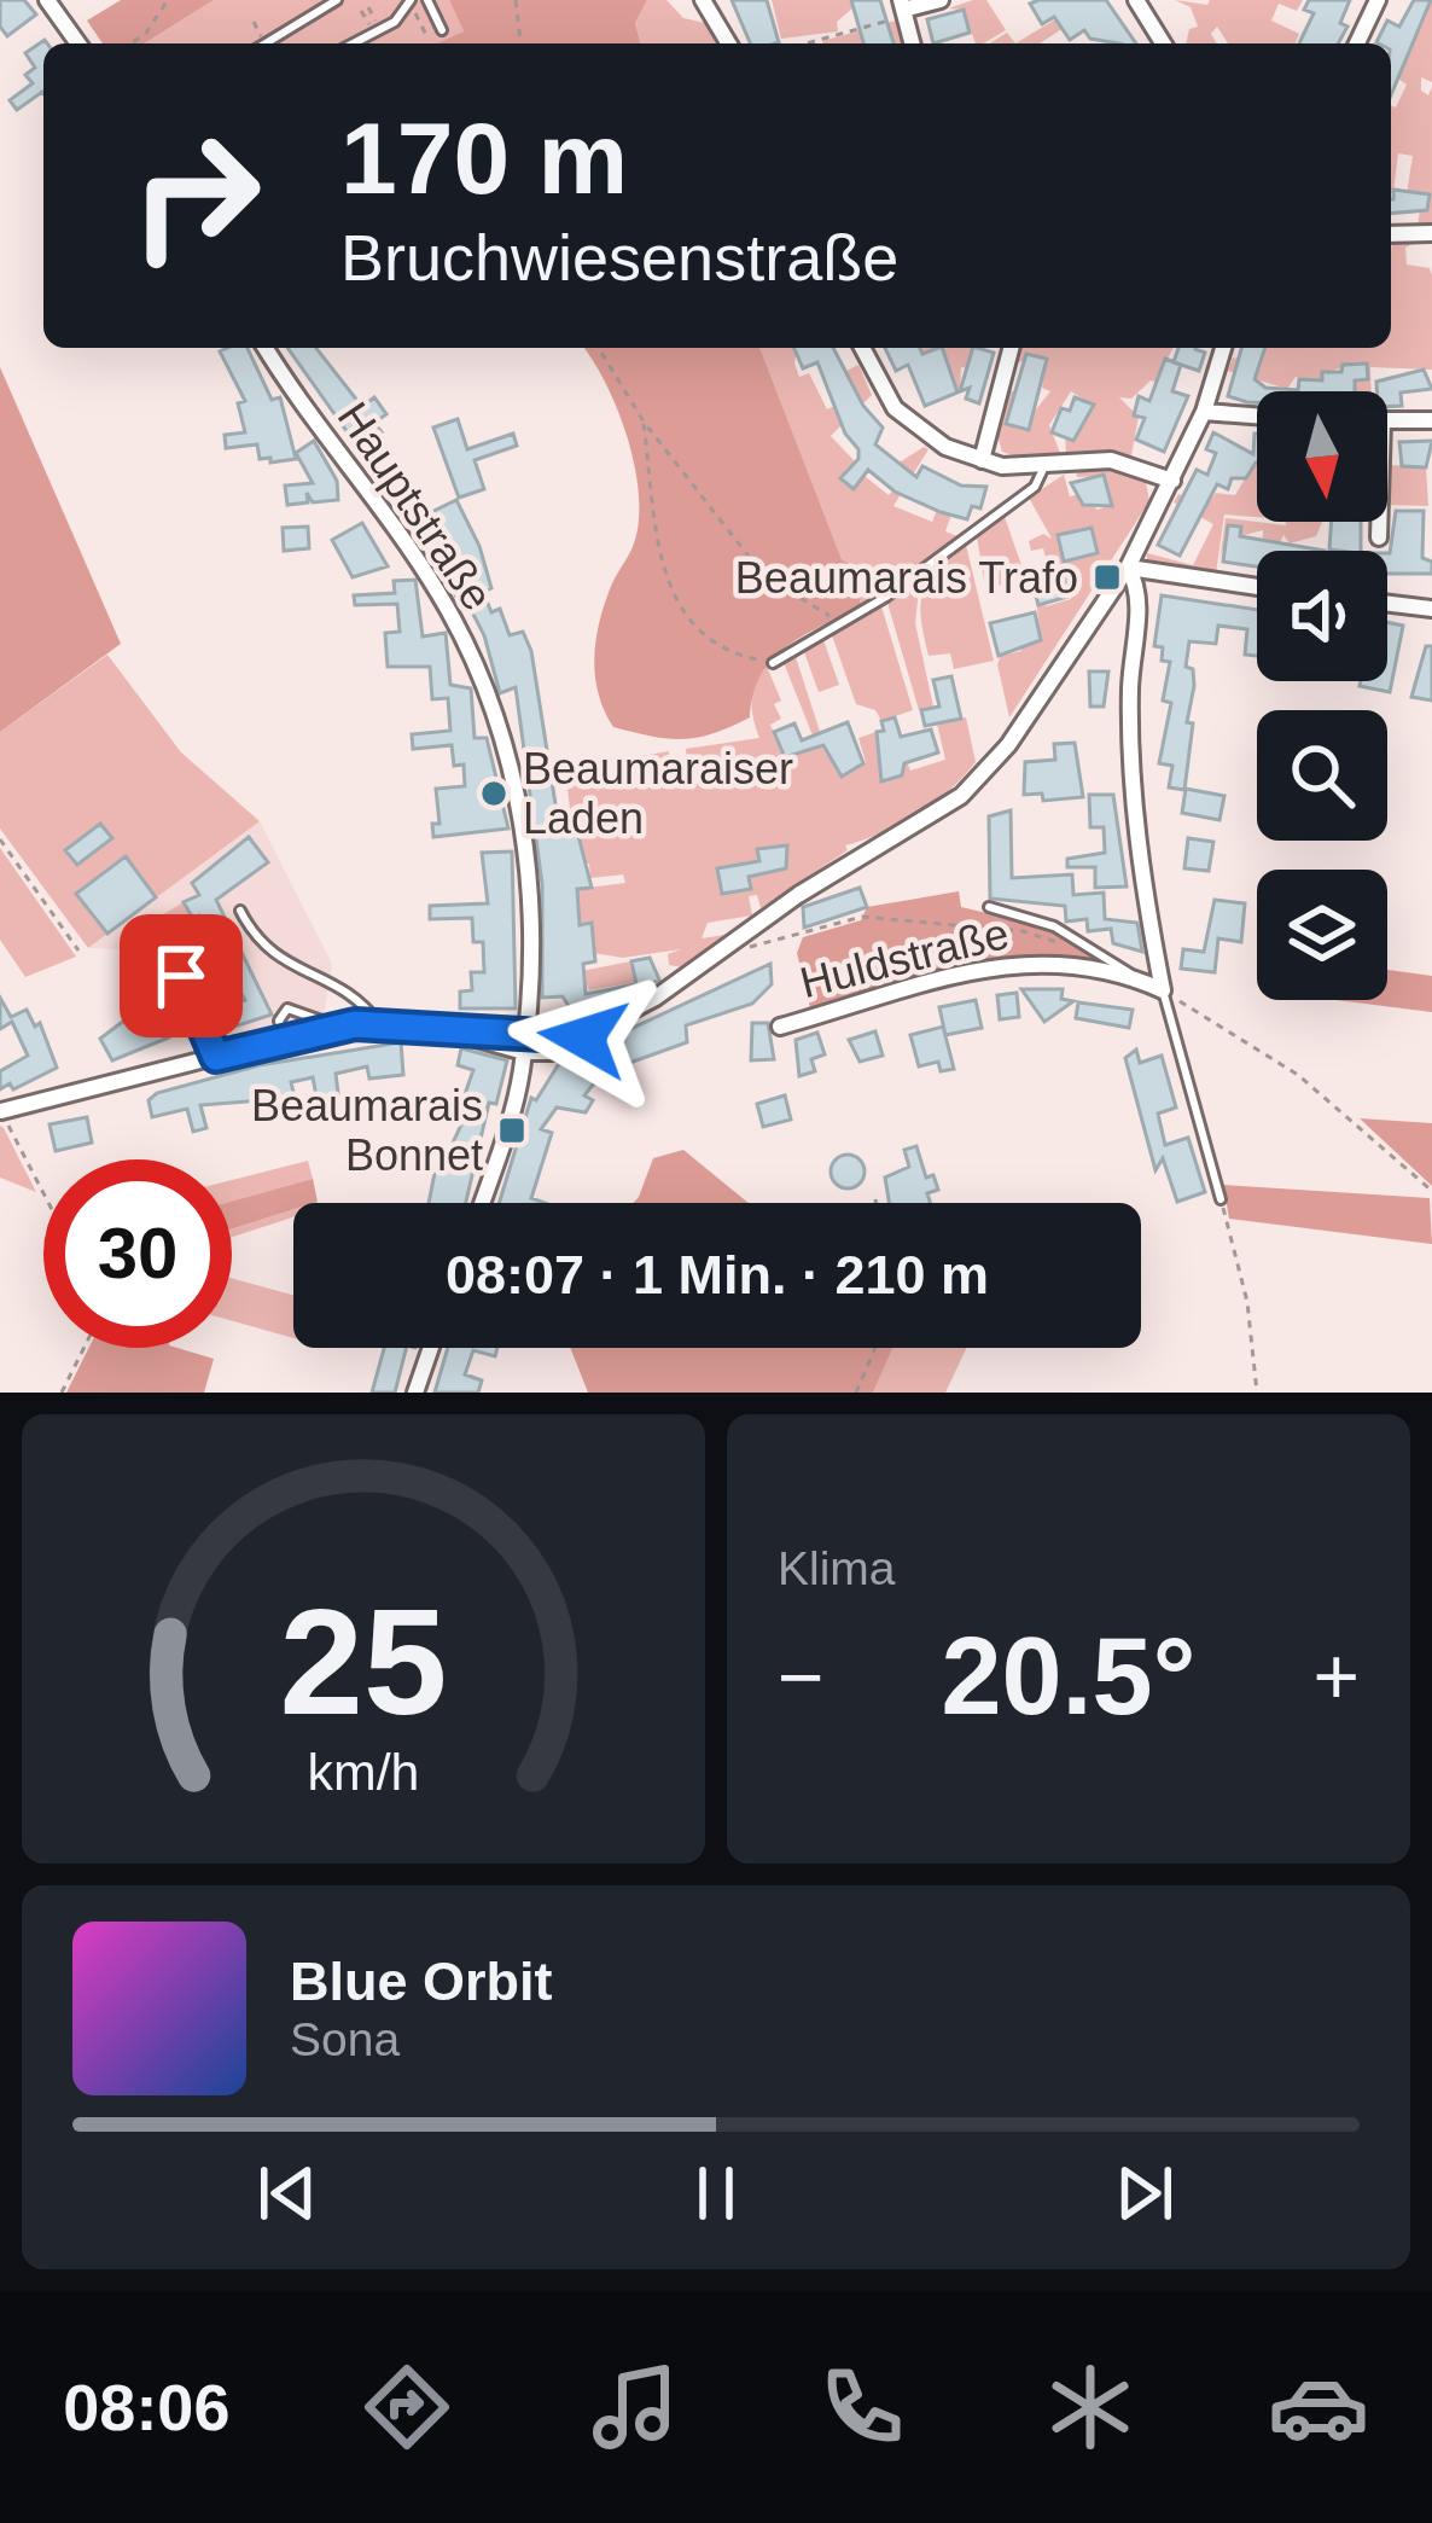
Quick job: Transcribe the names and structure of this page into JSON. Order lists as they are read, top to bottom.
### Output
{
  "streets": {
    "street": ["Hauptstraße", "Huldstraße"]
  },
  "places": {
    "transit": ["Beaumarais Trafo", "Beaumarais Bonnet"],
    "other": ["Beaumaraiser Laden"]
  },
  "north": "bottom",
  "page": {
    "turn": ["170 m", "Bruchwiesenstraße"],
    "limit": "30",
    "trip": "08:07 · 1 Min. · 210 m",
    "tile": "Klima",
    "heat": ["−", "20.5°", "+"],
    "song": ["Blue Orbit", "Sona"],
    "tabs": "08:06",
    "gauge": ["25", "km/h"]
  }
}
